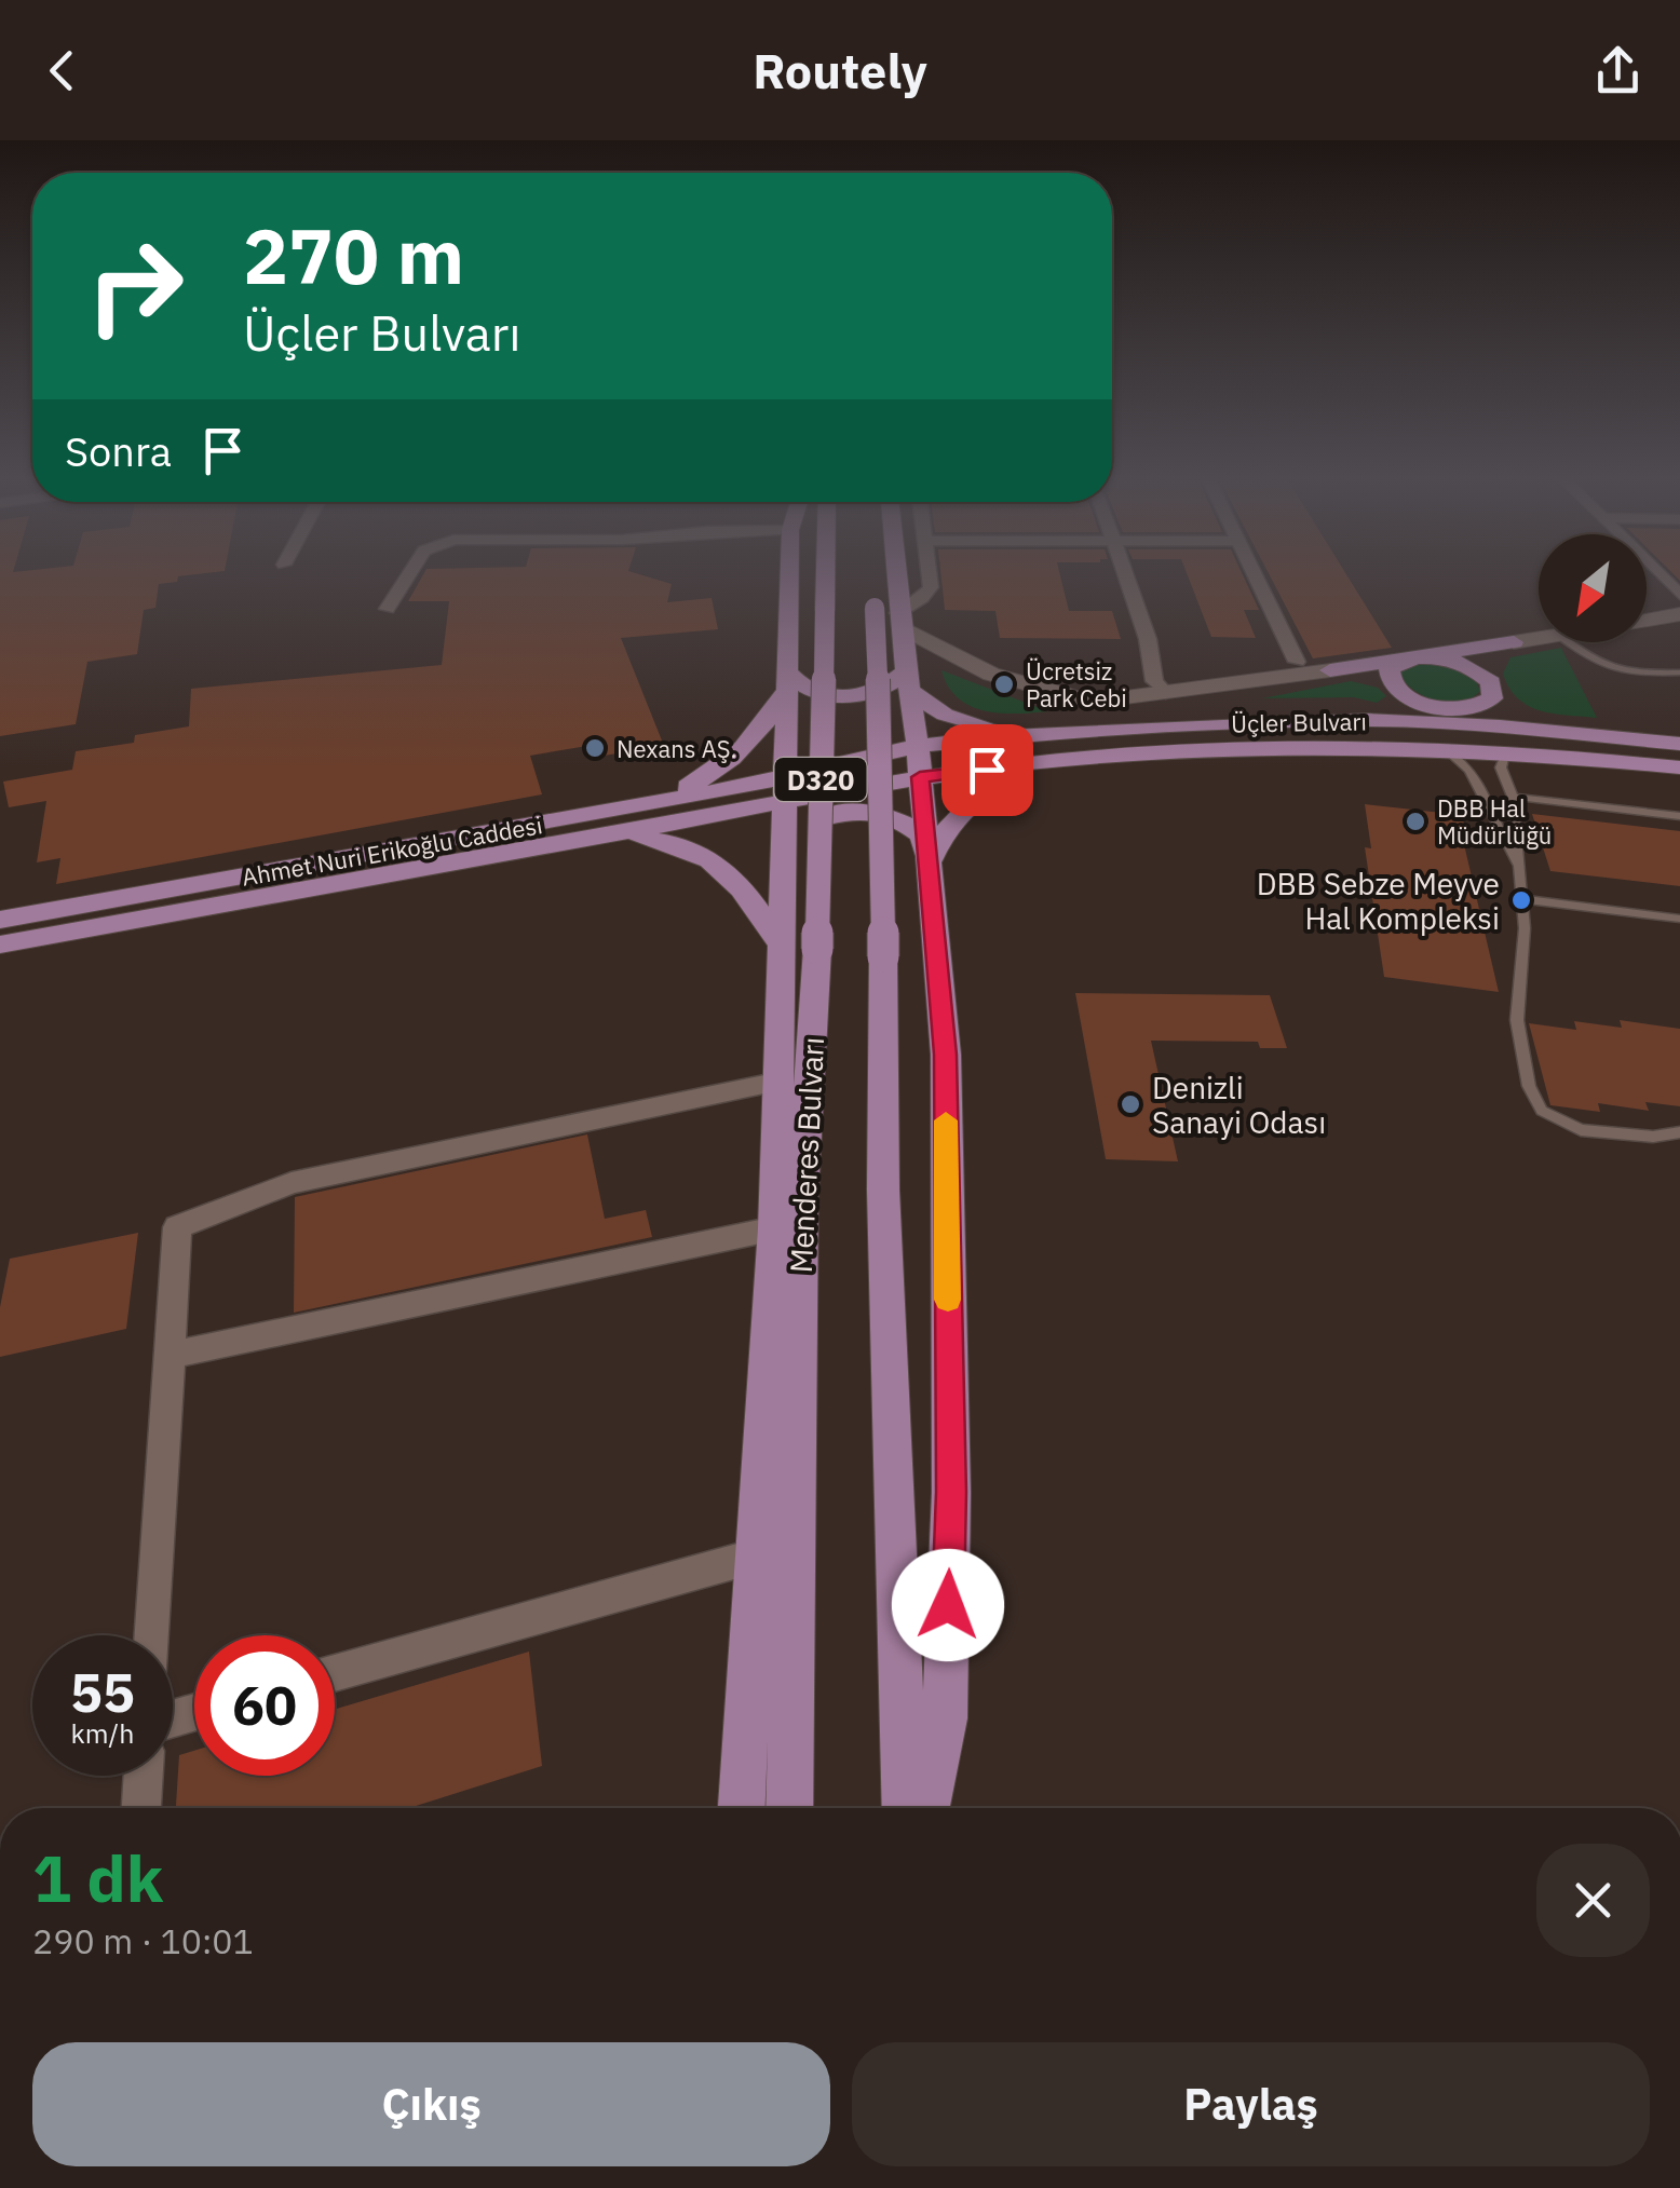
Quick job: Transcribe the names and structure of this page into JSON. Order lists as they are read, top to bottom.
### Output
{
  "streets": {
    "main road": [
      "Üçler Bulvarı",
      "D320",
      "Ahmet Nuri Erikoğlu Caddesi",
      "Menderes Bulvarı"
    ]
  },
  "places": [
    "Ücretsiz Park Cebi",
    "Nexans AŞ.",
    "DBB Hal Müdürlüğü",
    "DBB Sebze Meyve Hal Kompleksi",
    "Denizli Sanayi Odası"
  ],
  "north": "bottom left",
  "page": {
    "header": "Routely",
    "turn": ["270 m", "Üçler Bulvarı"],
    "then": "Sonra",
    "speed": "55 km/h",
    "limit": "60",
    "heading": ["1 dk", "290 m · 10:01"],
    "buttons": ["Çıkış", "Paylaş"]
  }
}
